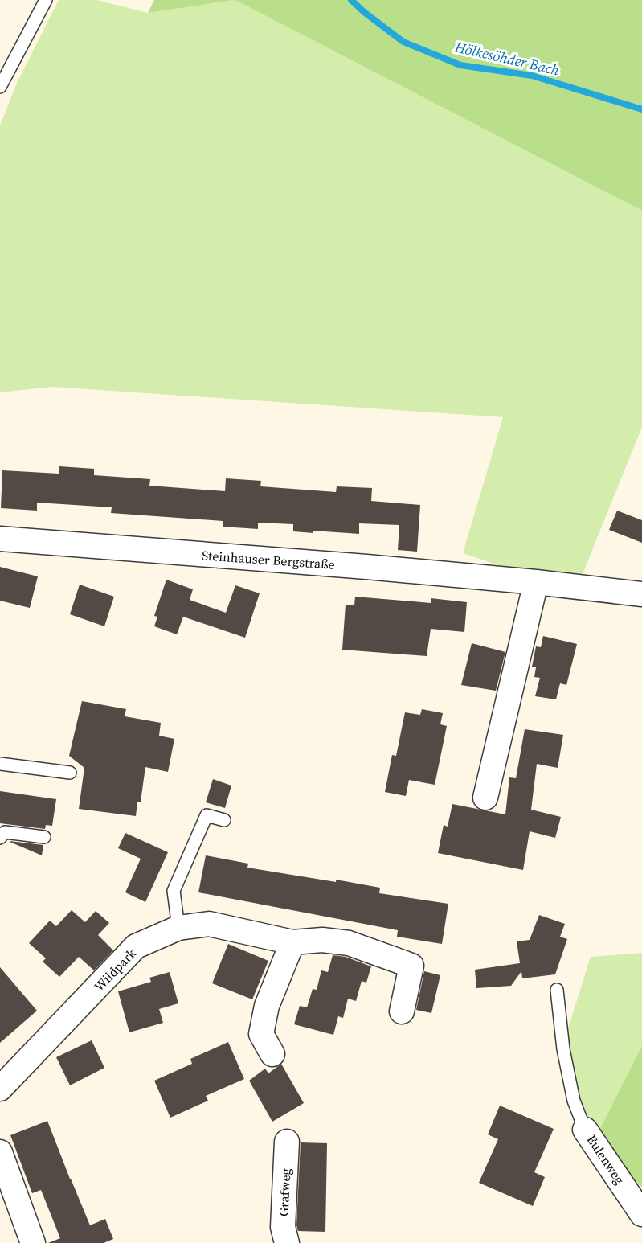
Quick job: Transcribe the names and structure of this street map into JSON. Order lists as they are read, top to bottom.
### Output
{
  "streets": {
    "street": [
      "Steinhauser Bergstraße",
      "Wildpark",
      "Eulenweg",
      "Grafweg"
    ]
  },
  "water": ["Hölkesöhder Bach"]
}
